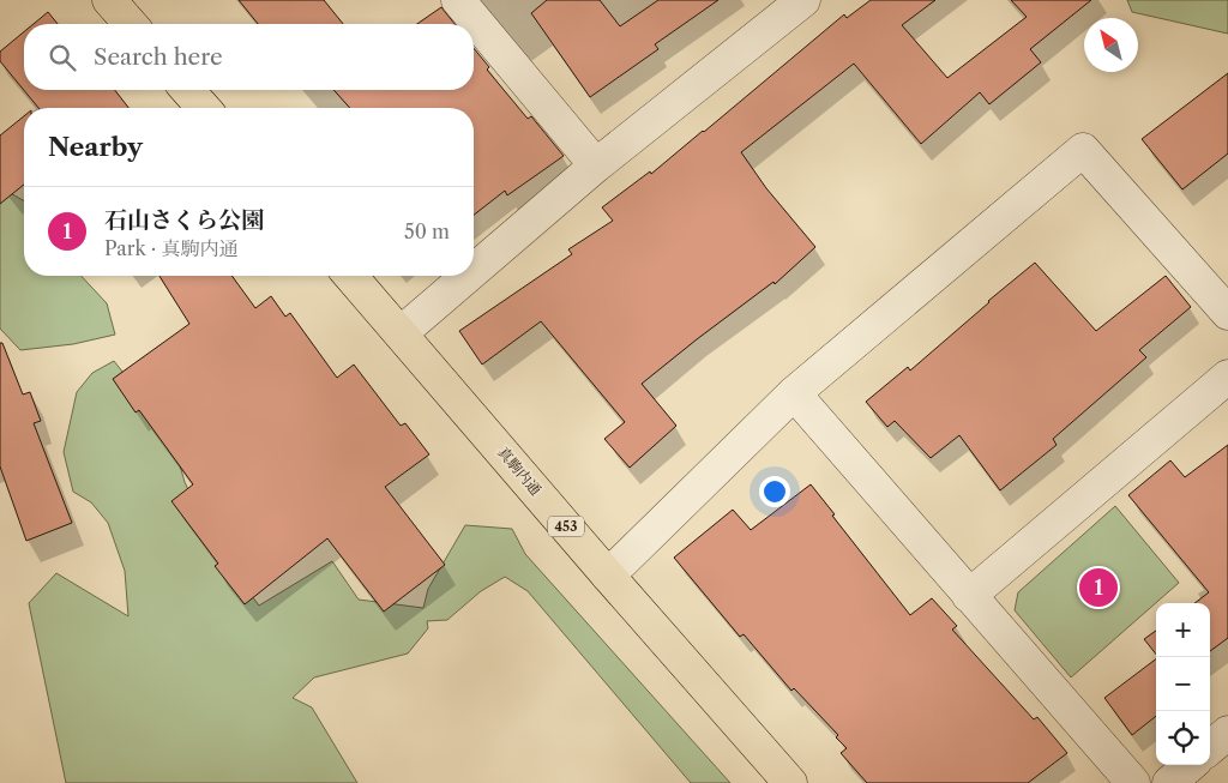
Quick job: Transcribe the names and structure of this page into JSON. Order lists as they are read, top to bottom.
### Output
{
  "streets": {
    "highway": ["真駒内通", "453"]
  },
  "north": "top left",
  "page": {
    "search": "Search here",
    "heading": "Nearby",
    "list": [
      {
        "mark": "1",
        "name": "石山さくら公園",
        "note": "Park · 真駒内通",
        "value": "50 m"
      }
    ],
    "pins": "1",
    "map_buttons": ["+", "−"]
  }
}
